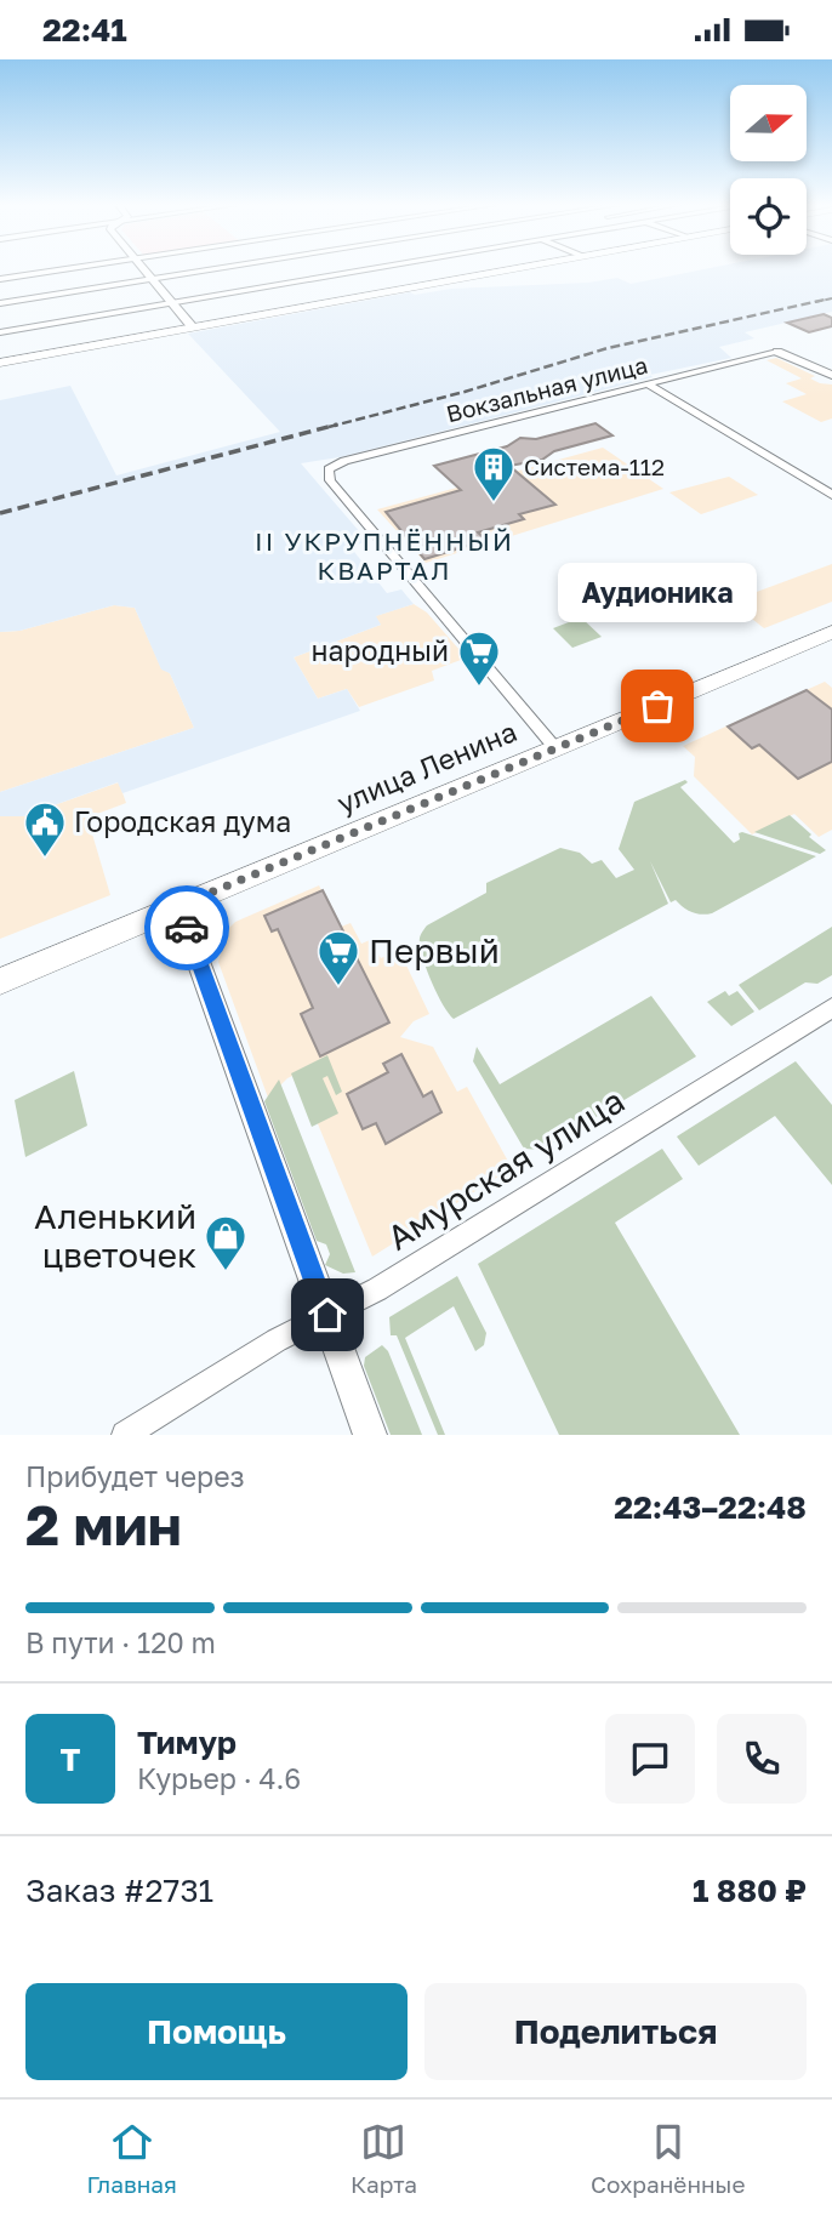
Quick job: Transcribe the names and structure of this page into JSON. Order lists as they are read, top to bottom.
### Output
{
  "streets": {
    "main road": ["улица Ленина"],
    "street": ["Вокзальная улица", "Амурская улица"]
  },
  "crossings": [
    ["Вокзальная улица", "улица Ленина"]
  ],
  "districts": ["II УКРУПНЁННЫЙ КВАРТАЛ"],
  "places": {
    "building": ["Система-112"],
    "supermarket": ["народный", "Первый"],
    "other": ["Аудионика"],
    "public building": ["Городская дума"],
    "shop": ["Аленький цветочек"]
  },
  "north": "right",
  "page": {
    "status": "22:41",
    "bubble": "Аудионика",
    "heading": ["2 мин", "Прибудет через", "22:43–22:48"],
    "panel": [
      "Тимур",
      "Курьер · 4.6",
      "Заказ #2731",
      "1 880 ₽"
    ],
    "bar": "В пути · 120 m",
    "round": "Т",
    "buttons": ["Помощь", "Поделиться"],
    "tabs": ["Главная", "Карта", "Сохранённые"]
  }
}
